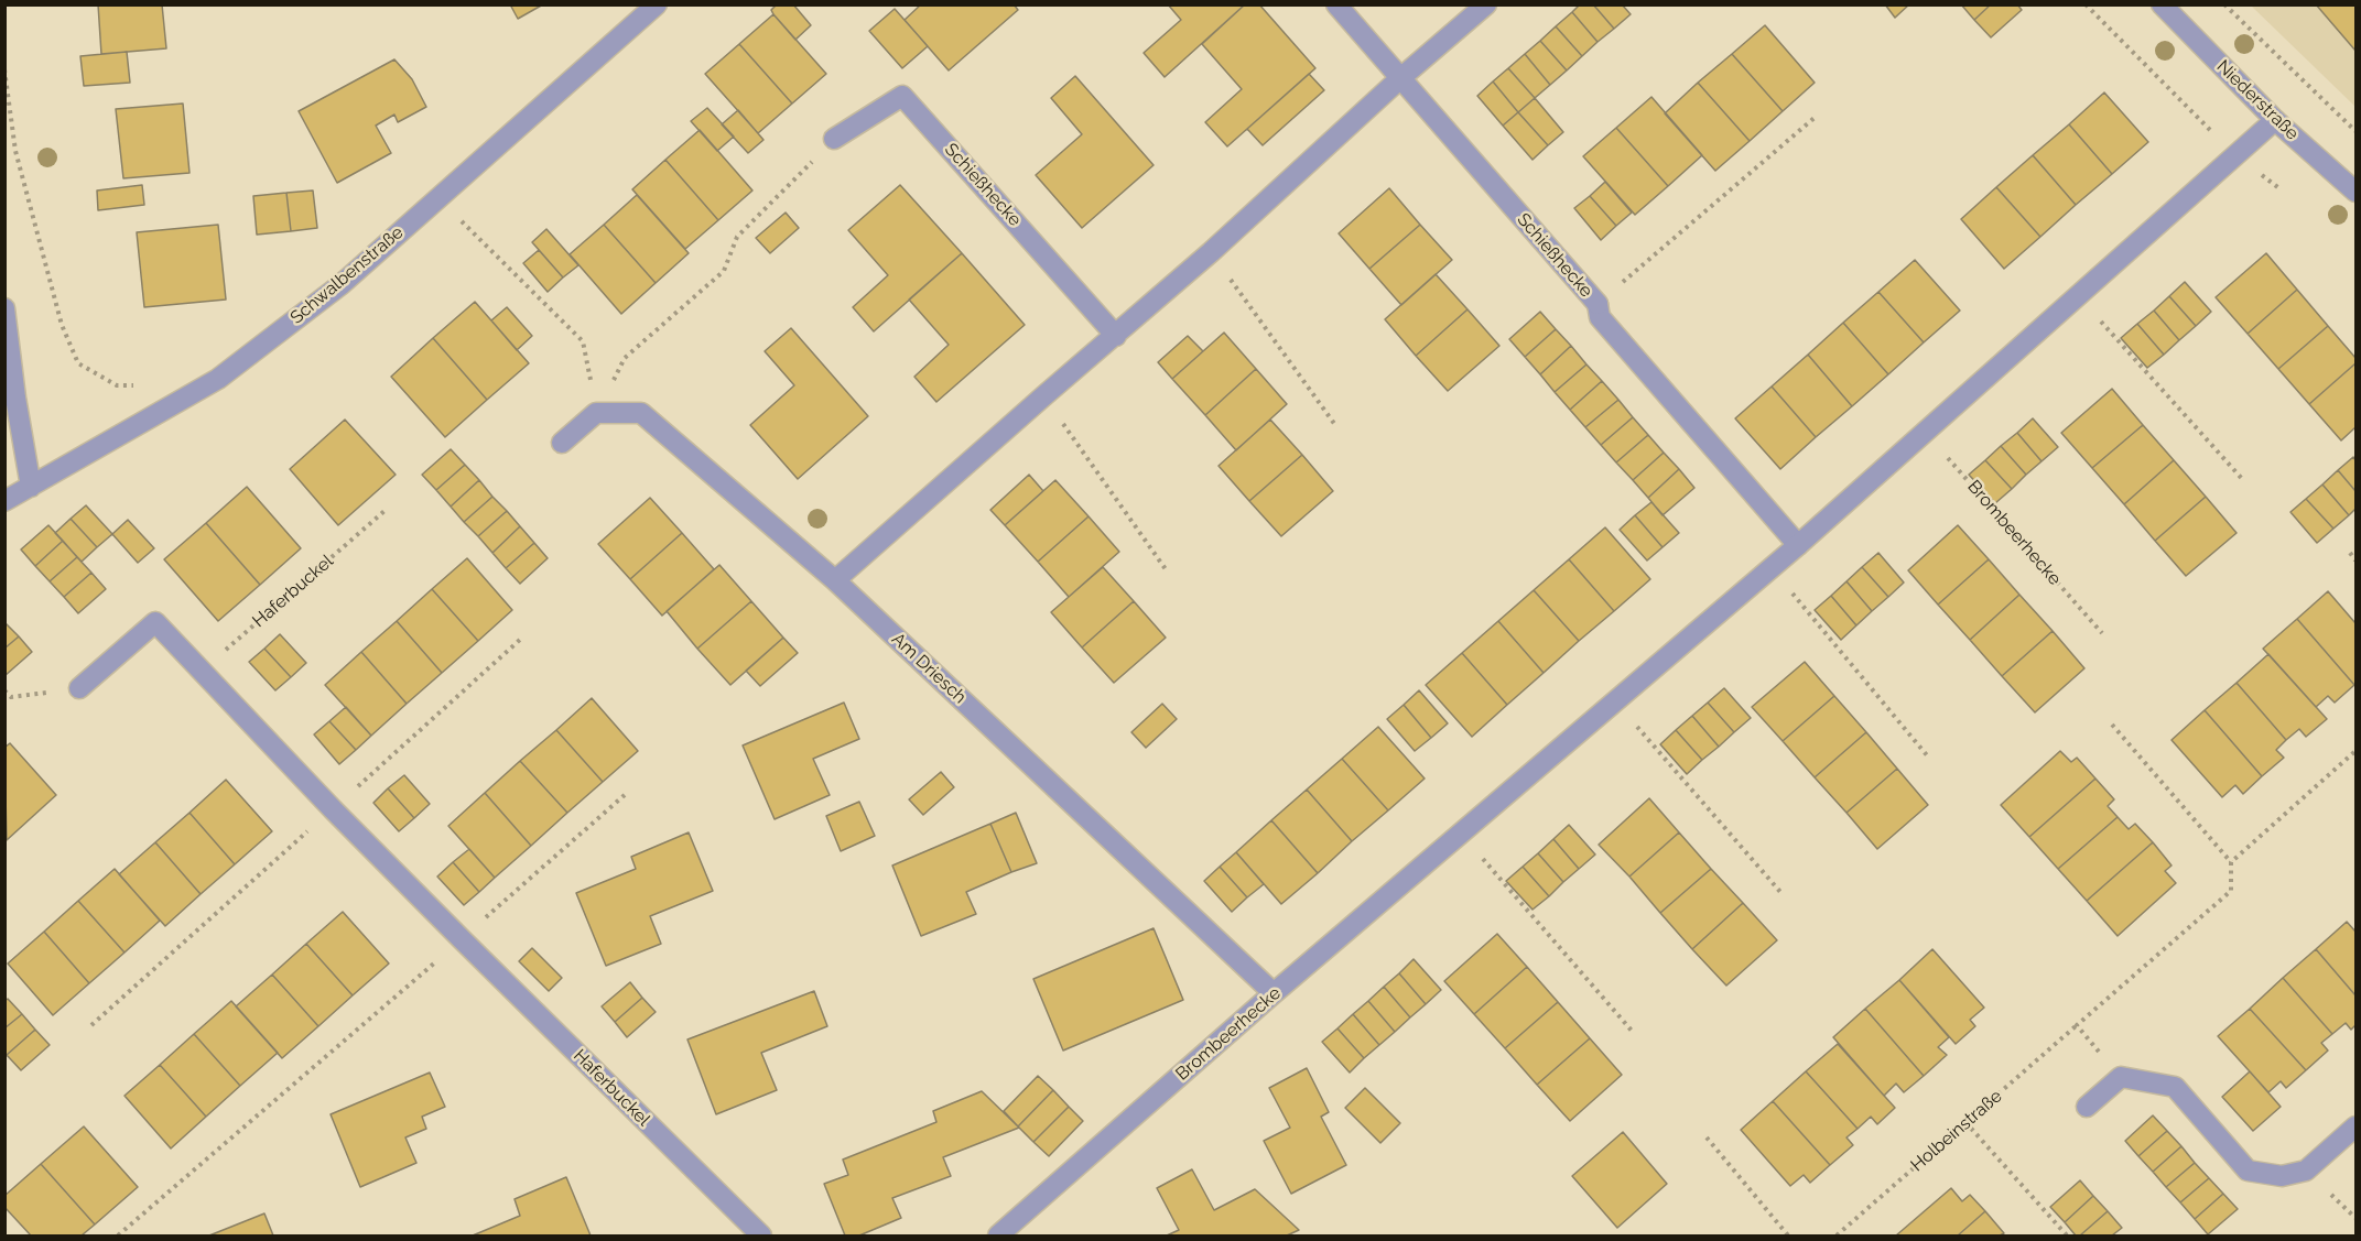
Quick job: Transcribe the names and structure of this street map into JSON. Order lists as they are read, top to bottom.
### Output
{
  "streets": {
    "street": [
      "Niederstraße",
      "Schießhecke",
      "Schwalbenstraße",
      "Brombeerhecke",
      "Haferbuckel",
      "Am Driesch"
    ],
    "path": ["Holbeinstraße"]
  },
  "crossings": [
    ["Niederstraße", "Brombeerhecke"],
    ["Brombeerhecke", "Am Driesch"]
  ]
}
